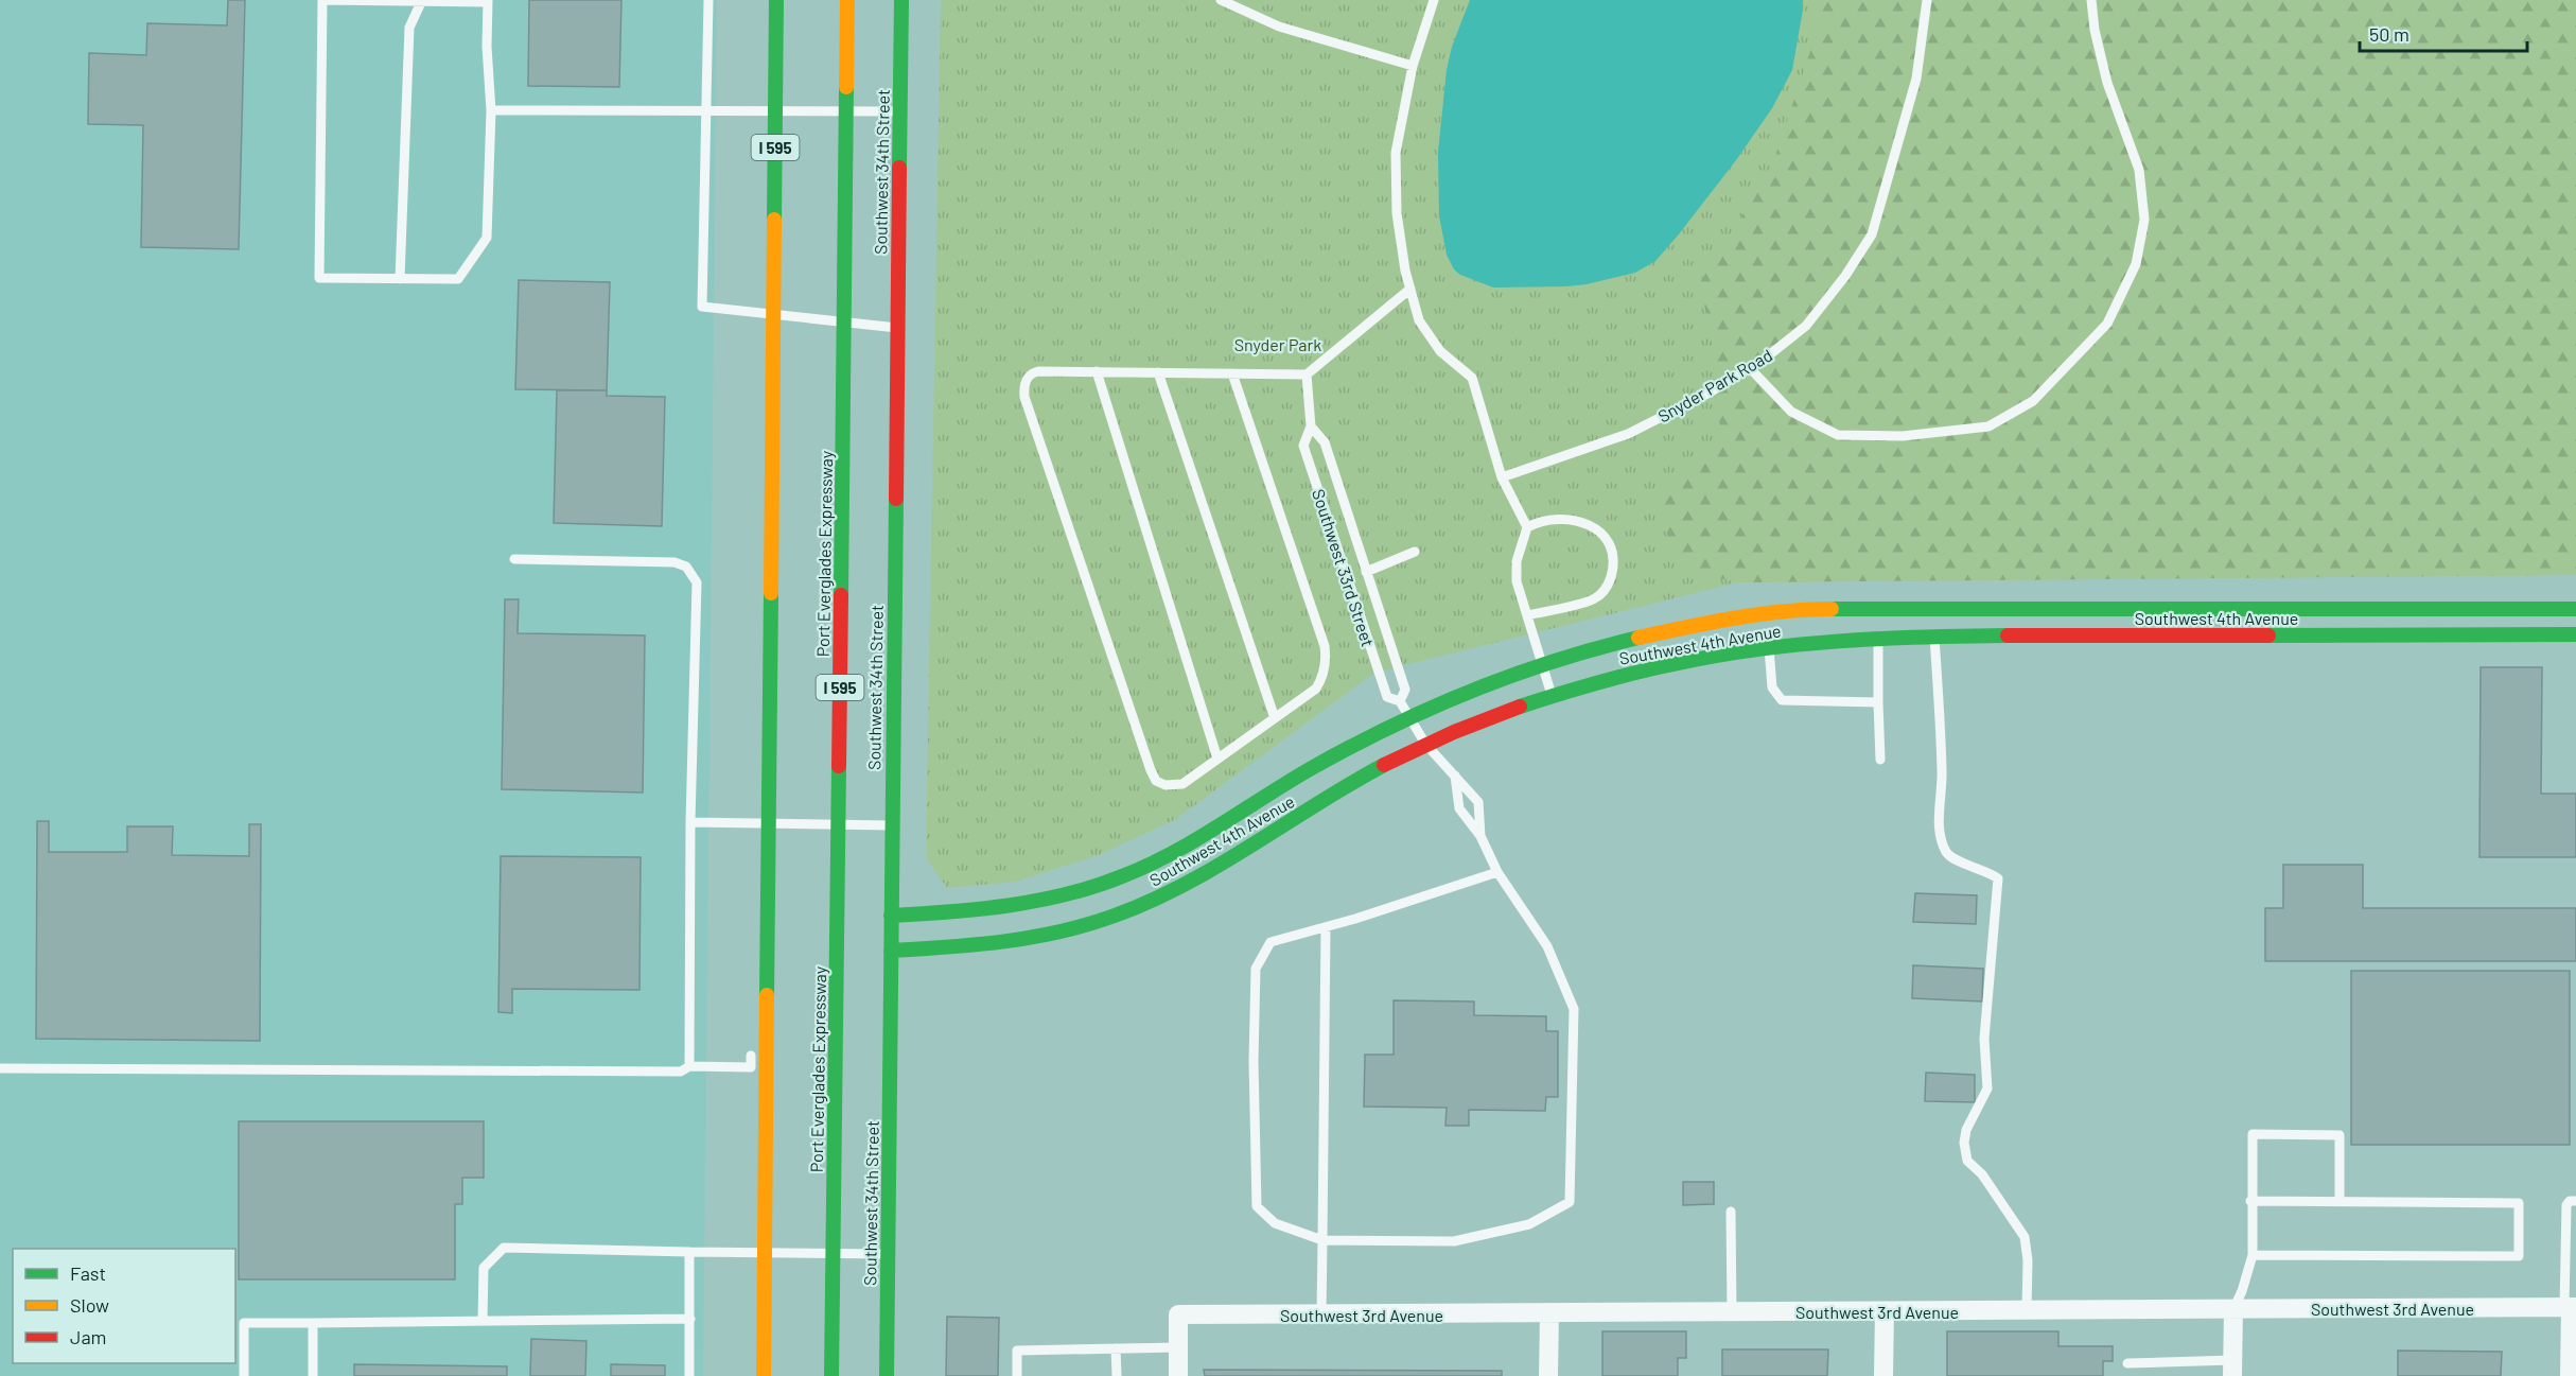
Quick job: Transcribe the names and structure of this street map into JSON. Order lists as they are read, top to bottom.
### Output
{
  "streets": {
    "main road": [
      "I 595",
      "Southwest 34th Street",
      "Port Everglades Expressway",
      "Southwest 4th Avenue"
    ],
    "street": ["Southwest 3rd Avenue"],
    "lane": ["Snyder Park Road", "Southwest 33rd Street"]
  },
  "crossings": [
    ["Southwest 34th Street", "Southwest 4th Avenue"],
    ["Southwest 33rd Street", "Southwest 4th Avenue"]
  ],
  "parks": ["Snyder Park"],
  "legend": ["Fast", "Slow", "Jam"],
  "scale_bar": "50 m"
}
